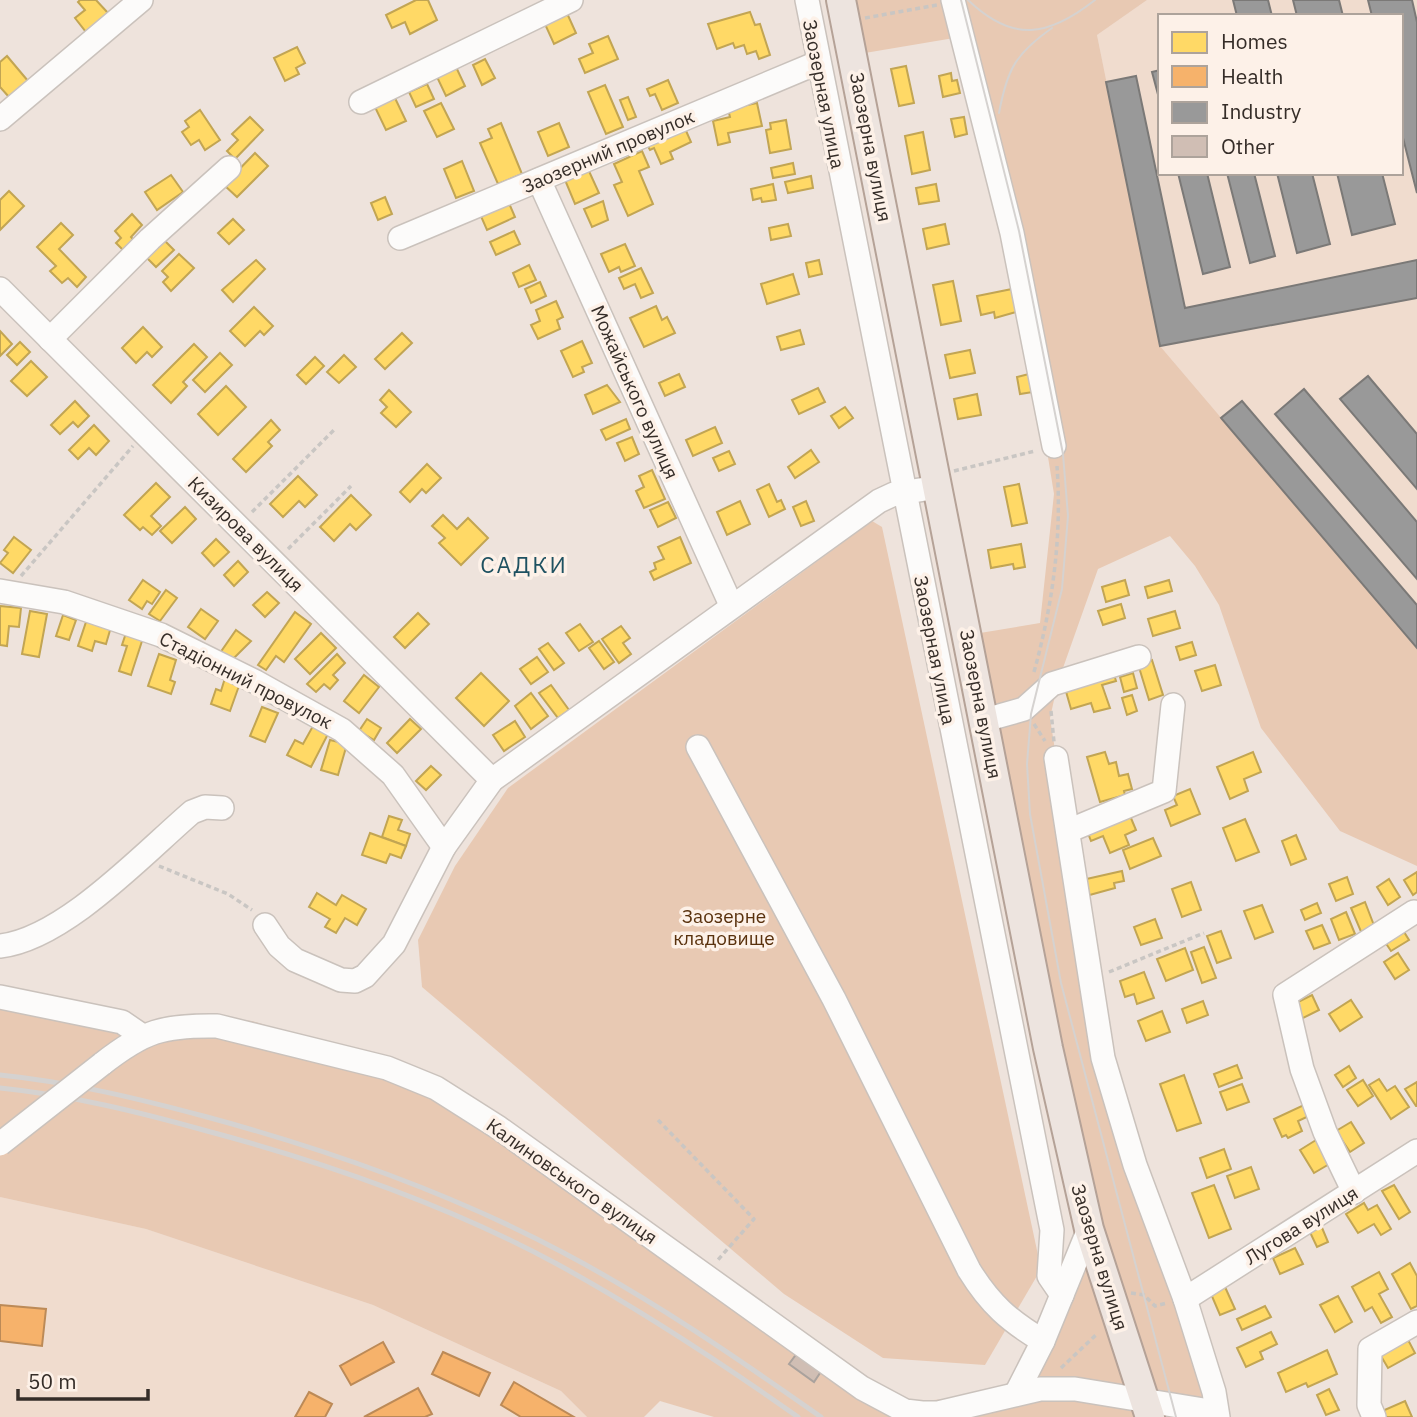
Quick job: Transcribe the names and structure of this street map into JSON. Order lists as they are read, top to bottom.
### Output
{
  "streets": {
    "main road": ["Заозерна вулиця"],
    "street": [
      "Заозерная улица",
      "Заозерний провулок",
      "Можайського вулиця",
      "Кизирова вулиця",
      "Стадіонний провулок",
      "Калиновського вулиця",
      "Лугова вулиця"
    ]
  },
  "crossings": [
    ["Заозерная улица", "Заозерний провулок"],
    ["Заозерна вулиця", "Калиновського вулиця"],
    ["Заозерний провулок", "Можайського вулиця"]
  ],
  "districts": ["САДКИ"],
  "parks": ["Заозерне кладовище"],
  "legend": [
    "Homes",
    "Health",
    "Industry",
    "Other"
  ],
  "scale_bar": "50 m"
}
